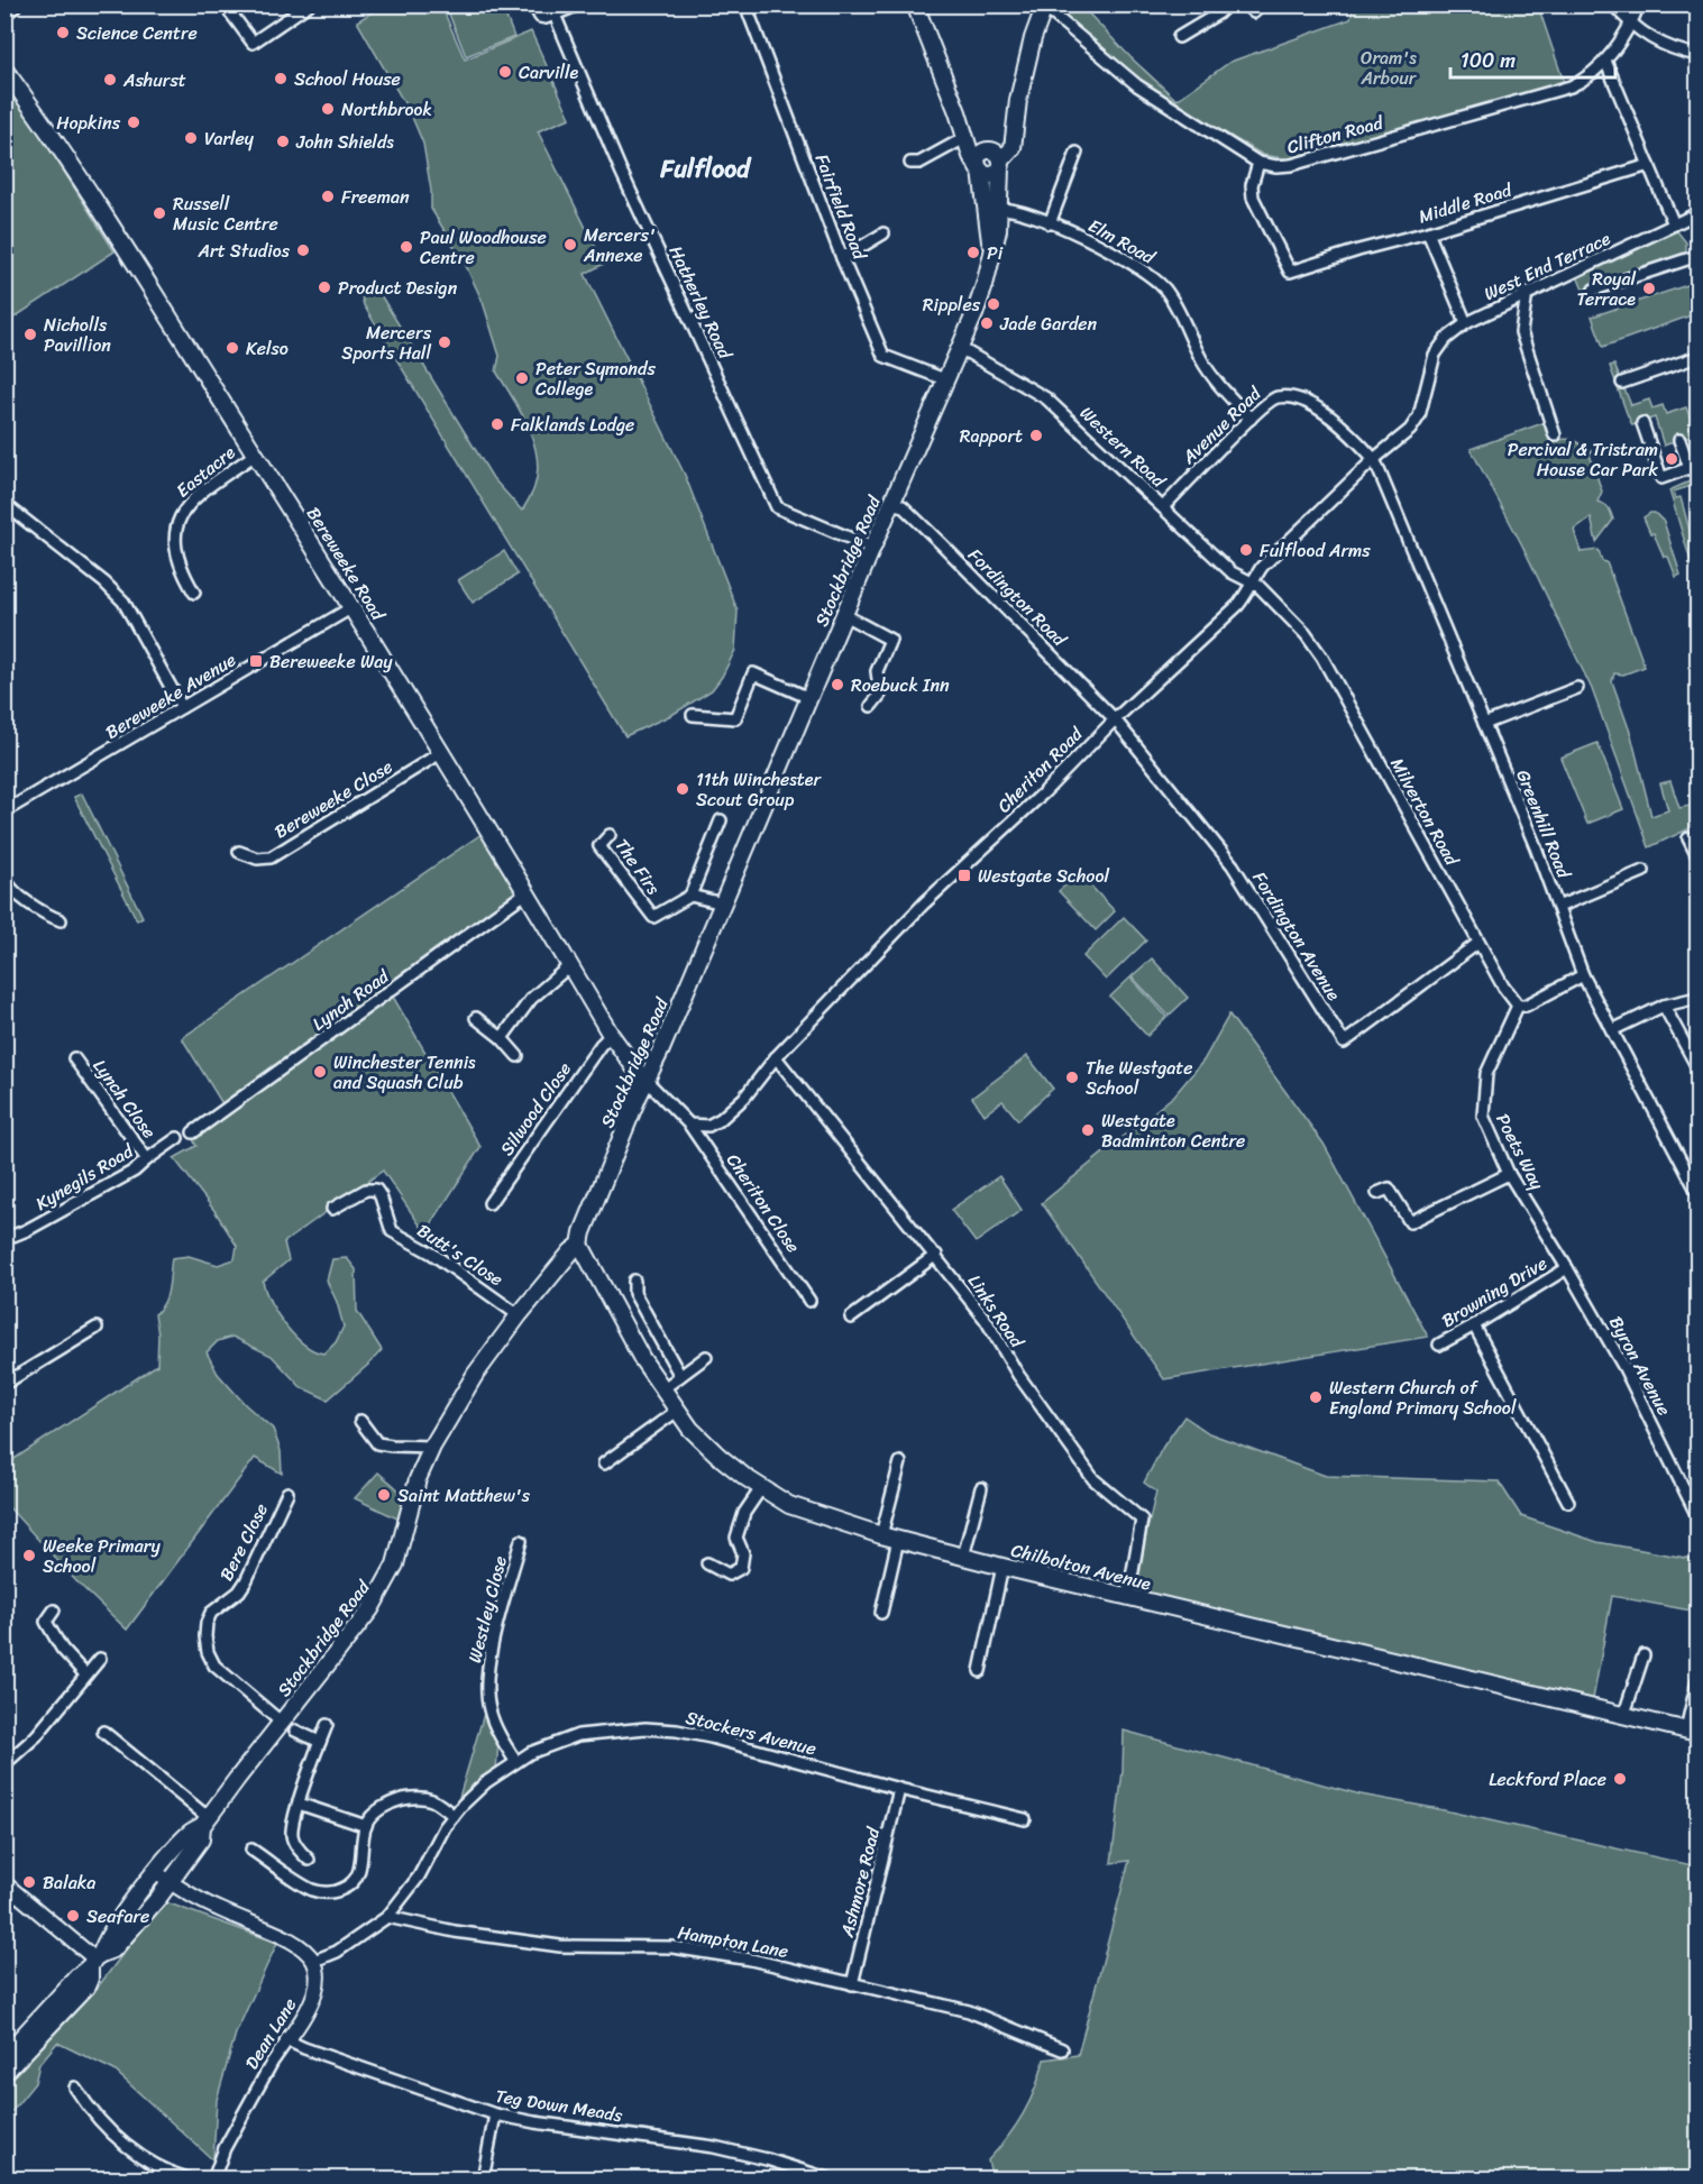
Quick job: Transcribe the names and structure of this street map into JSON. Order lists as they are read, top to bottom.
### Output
{
  "streets": {
    "main road": ["Stockbridge Road", "Bereweeke Road", "Chilbolton Avenue"],
    "street": [
      "Clifton Road",
      "Middle Road",
      "Fairfield Road",
      "Elm Road",
      "West End Terrace",
      "Hatherley Road",
      "Avenue Road",
      "Western Road",
      "Eastacre",
      "Fordington Road",
      "Bereweeke Avenue",
      "Cheriton Road",
      "Bereweeke Close",
      "Milverton Road",
      "Greenhill Road",
      "The Firs",
      "Fordington Avenue",
      "Lynch Road",
      "Lynch Close",
      "Silwood Close",
      "Poets Way",
      "Kynegils Road",
      "Cheriton Close",
      "Butt's Close",
      "Browning Drive",
      "Links Road",
      "Byron Avenue",
      "Bere Close",
      "Westley Close",
      "Stockers Avenue",
      "Ashmore Road",
      "Hampton Lane",
      "Dean Lane",
      "Teg Down Meads"
    ]
  },
  "crossings": [
    ["Clifton Road", "Middle Road"],
    ["Fairfield Road", "Stockbridge Road"],
    ["Elm Road", "Avenue Road"],
    ["Elm Road", "Stockbridge Road"],
    ["West End Terrace", "Cheriton Road"],
    ["Hatherley Road", "Stockbridge Road"],
    ["Avenue Road", "Western Road"],
    ["Avenue Road", "Cheriton Road"],
    ["Avenue Road", "Greenhill Road"],
    ["Western Road", "Stockbridge Road"],
    ["Western Road", "Cheriton Road"],
    ["Western Road", "Milverton Road"],
    ["Eastacre", "Bereweeke Road"],
    ["Stockbridge Road", "Bereweeke Road"],
    ["Stockbridge Road", "Fordington Road"],
    ["Stockbridge Road", "The Firs"],
    ["Stockbridge Road", "Butt's Close"],
    ["Stockbridge Road", "Bere Close"],
    ["Stockbridge Road", "Chilbolton Avenue"],
    ["Bereweeke Road", "Bereweeke Avenue"],
    ["Bereweeke Road", "Bereweeke Close"],
    ["Bereweeke Road", "Lynch Road"],
    ["Bereweeke Road", "Silwood Close"],
    ["Fordington Road", "Cheriton Road"],
    ["Fordington Road", "Fordington Avenue"],
    ["Cheriton Road", "Milverton Road"],
    ["Cheriton Road", "Greenhill Road"],
    ["Cheriton Road", "Fordington Avenue"],
    ["Cheriton Road", "Cheriton Close"],
    ["Cheriton Road", "Links Road"],
    ["Milverton Road", "Fordington Avenue"],
    ["Milverton Road", "Poets Way"],
    ["Lynch Close", "Kynegils Road"],
    ["Poets Way", "Byron Avenue"],
    ["Browning Drive", "Byron Avenue"],
    ["Links Road", "Chilbolton Avenue"],
    ["Westley Close", "Stockers Avenue"],
    ["Stockers Avenue", "Ashmore Road"],
    ["Stockers Avenue", "Hampton Lane"],
    ["Stockers Avenue", "Dean Lane"],
    ["Ashmore Road", "Hampton Lane"],
    ["Dean Lane", "Teg Down Meads"]
  ],
  "districts": ["Fulflood"],
  "parks": ["Oram's Arbour"],
  "places": {
    "other": [
      "Science Centre",
      "Carville",
      "School House",
      "Ashurst",
      "Northbrook",
      "Hopkins",
      "Varley",
      "John Shields",
      "Freeman",
      "Russell Music Centre",
      "Mercers' Annexe",
      "Paul Woodhouse Centre",
      "Art Studios",
      "Pi",
      "Product Design",
      "Royal Terrace",
      "Ripples",
      "Jade Garden",
      "Nicholls Pavillion",
      "Mercers Sports Hall",
      "Kelso",
      "Peter Symonds College",
      "Falklands Lodge",
      "Rapport",
      "Percival & Tristram House Car Park",
      "Fulflood Arms",
      "Roebuck Inn",
      "11th Winchester Scout Group",
      "Winchester Tennis and Squash Club",
      "The Westgate School",
      "Westgate Badminton Centre",
      "Western Church of England Primary School",
      "Saint Matthew's",
      "Weeke Primary School",
      "Leckford Place",
      "Balaka",
      "Seafare"
    ],
    "transit": ["Bereweeke Way", "Westgate School"]
  },
  "scale_bar": "100 m"
}
